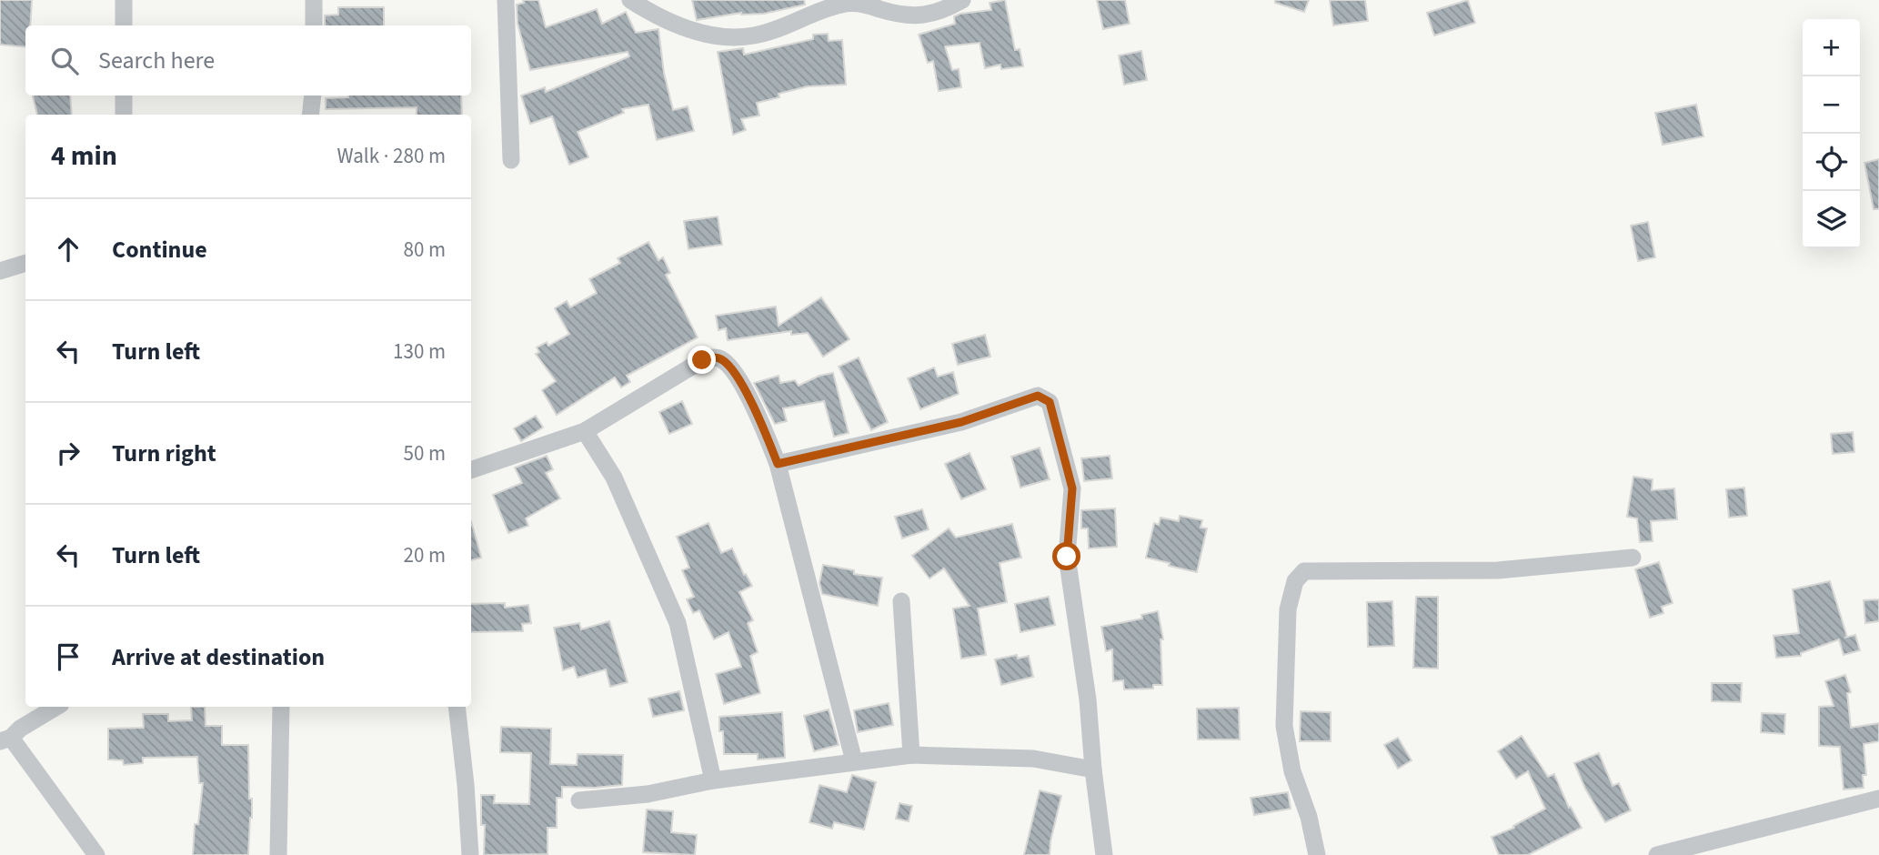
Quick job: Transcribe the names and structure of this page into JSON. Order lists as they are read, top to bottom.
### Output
{
  "page": {
    "map_buttons": ["+", "−"],
    "search": "Search here",
    "heading": ["4 min", "Walk · 280 m"],
    "list": [
      ["Continue", "80 m"],
      ["Turn left", "130 m"],
      ["Turn right", "50 m"],
      ["Turn left", "20 m"],
      "Arrive at destination"
    ]
  }
}
